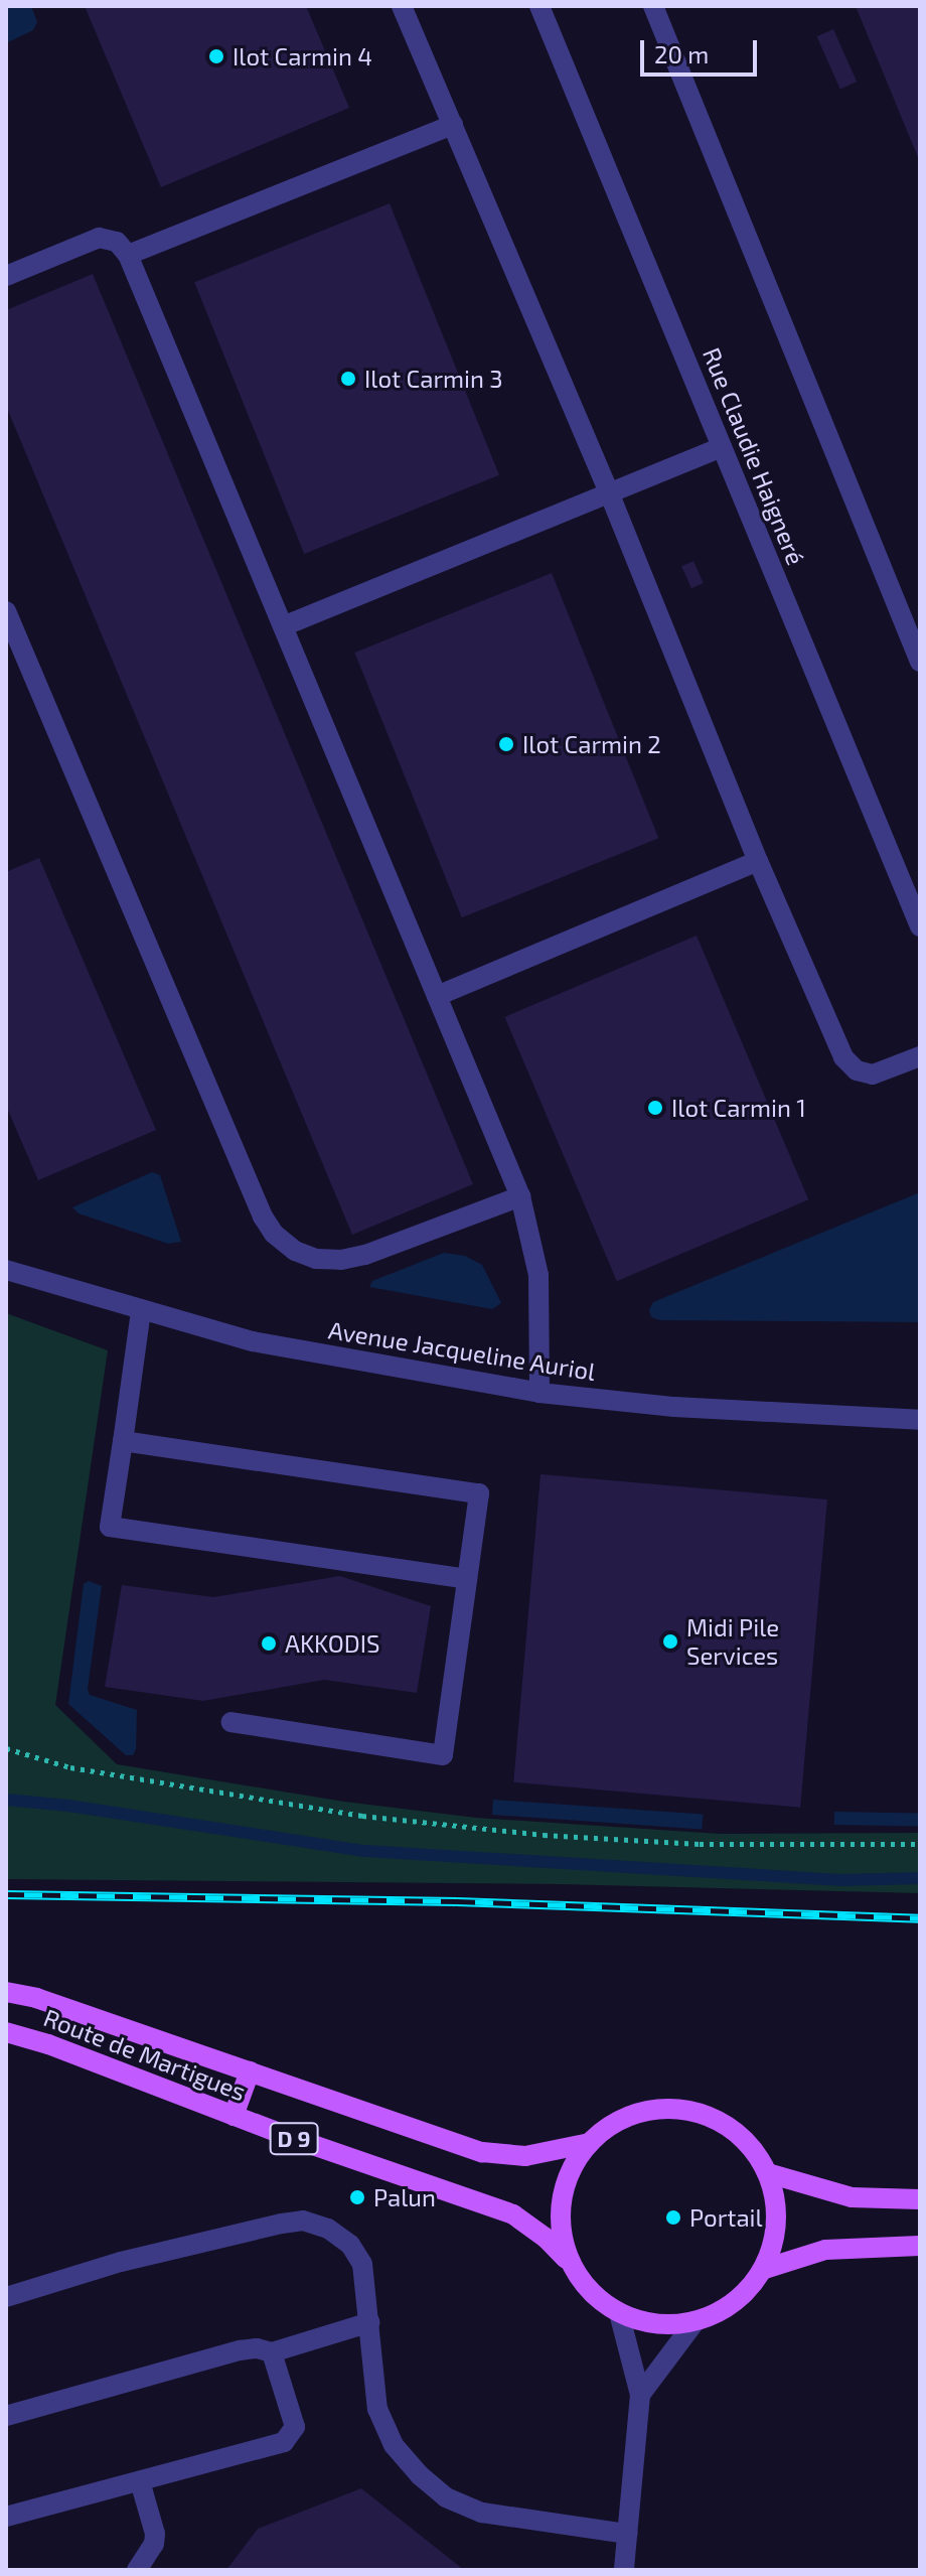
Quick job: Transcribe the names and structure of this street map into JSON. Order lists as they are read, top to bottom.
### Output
{
  "streets": {
    "main road": ["Route de Martigues", "D 9"],
    "street": ["Rue Claudie Haigneré", "Avenue Jacqueline Auriol"]
  },
  "places": [
    "Ilot Carmin 4",
    "Ilot Carmin 3",
    "Ilot Carmin 2",
    "Ilot Carmin 1",
    "Midi Pile Services",
    "AKKODIS",
    "Palun",
    "Portail"
  ],
  "scale_bar": "20 m"
}
